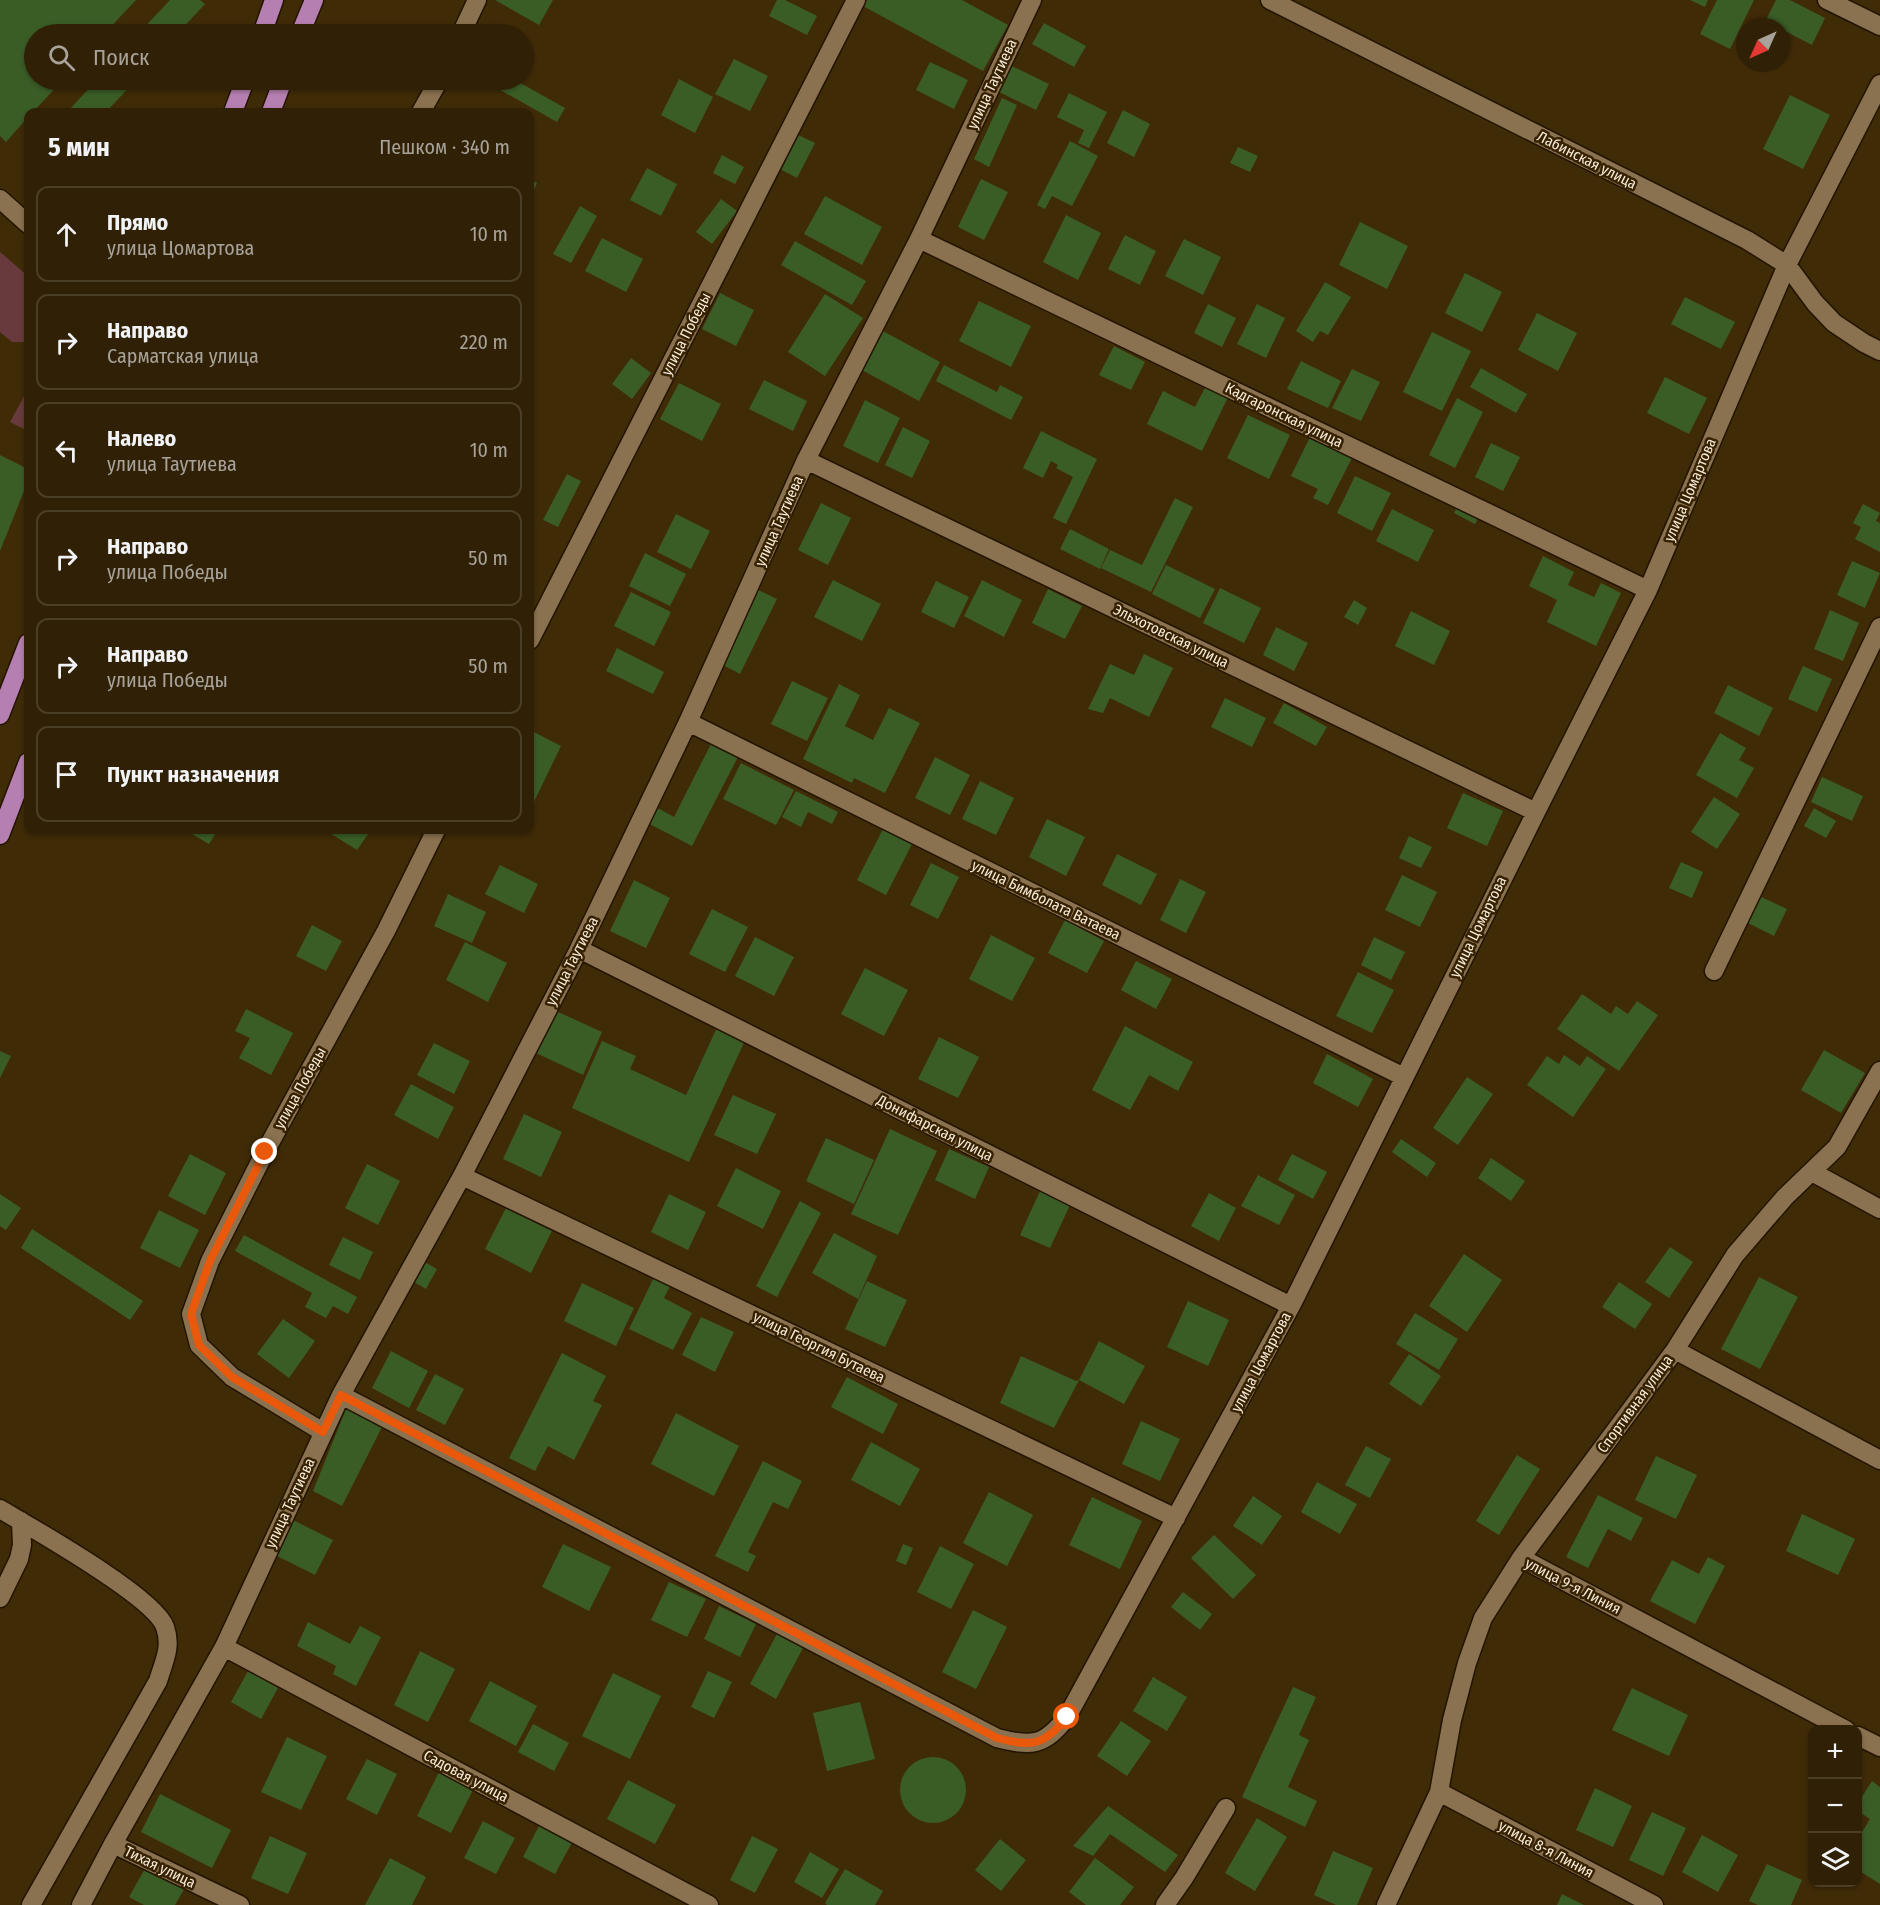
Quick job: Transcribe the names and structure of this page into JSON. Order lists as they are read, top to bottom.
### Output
{
  "streets": {
    "street": [
      "улица Таутиева",
      "Лабинская улица",
      "улица Победы",
      "Кадгаронская улица",
      "улица Цомартова",
      "Эльхотовская улица",
      "улица Бимболата Ватаева",
      "Донифарская улица",
      "улица Георгия Бутаева",
      "Спортивная улица",
      "улица 9-я Линия",
      "Садовая улица",
      "улица 8-я Линия",
      "Тихая улица"
    ]
  },
  "crossings": [
    ["улица Таутиева", "улица Победы"],
    ["улица Таутиева", "Кадгаронская улица"],
    ["улица Таутиева", "улица Цомартова"],
    ["улица Таутиева", "Эльхотовская улица"],
    ["улица Таутиева", "улица Бимболата Ватаева"],
    ["улица Таутиева", "Донифарская улица"],
    ["улица Таутиева", "улица Георгия Бутаева"],
    ["улица Таутиева", "Садовая улица"],
    ["улица Таутиева", "Тихая улица"],
    ["Лабинская улица", "улица Цомартова"],
    ["Кадгаронская улица", "улица Цомартова"],
    ["улица Цомартова", "Эльхотовская улица"],
    ["улица Цомартова", "улица Бимболата Ватаева"],
    ["улица Цомартова", "Донифарская улица"],
    ["улица Цомартова", "улица Георгия Бутаева"],
    ["Спортивная улица", "улица 9-я Линия"],
    ["улица 9-я Линия", "улица 8-я Линия"]
  ],
  "north": "bottom left",
  "page": {
    "search": "Поиск",
    "heading": ["5 мин", "Пешком · 340 m"],
    "list": [
      ["Прямо", "улица Цомартова", "10 m"],
      ["Направо", "Сарматская улица", "220 m"],
      ["Налево", "улица Таутиева", "10 m"],
      ["Направо", "улица Победы", "50 m"],
      ["Направо", "улица Победы", "50 m"],
      "Пункт назначения"
    ],
    "map_buttons": ["+", "−"]
  }
}
